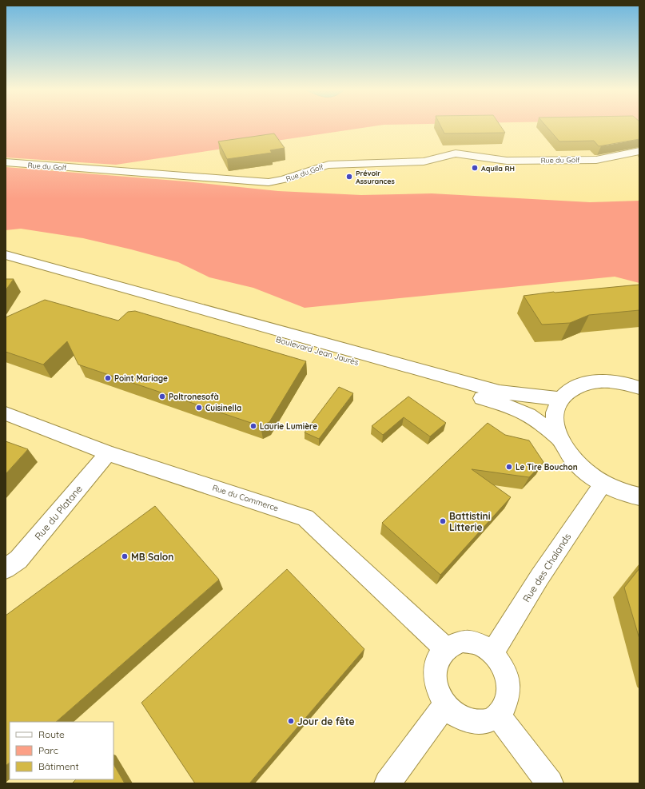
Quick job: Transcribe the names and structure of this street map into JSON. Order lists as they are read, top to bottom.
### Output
{
  "streets": {
    "street": [
      "Rue du Golf",
      "Boulevard Jean Jaurès",
      "Rue du Commerce",
      "Rue du Platane",
      "Rue des Chalands"
    ]
  },
  "crossings": [
    ["Rue du Commerce", "Rue du Platane"],
    ["Rue du Commerce", "Rue des Chalands"]
  ],
  "places": [
    "Aquila RH",
    "Prévoir Assurances",
    "Point Mariage",
    "Poltronesofà",
    "Cuisinella",
    "Laurie Lumière",
    "Le Tire Bouchon",
    "Battistini Litterie",
    "MB Salon",
    "Jour de fête"
  ],
  "legend": ["Route", "Parc", "Bâtiment"]
}
